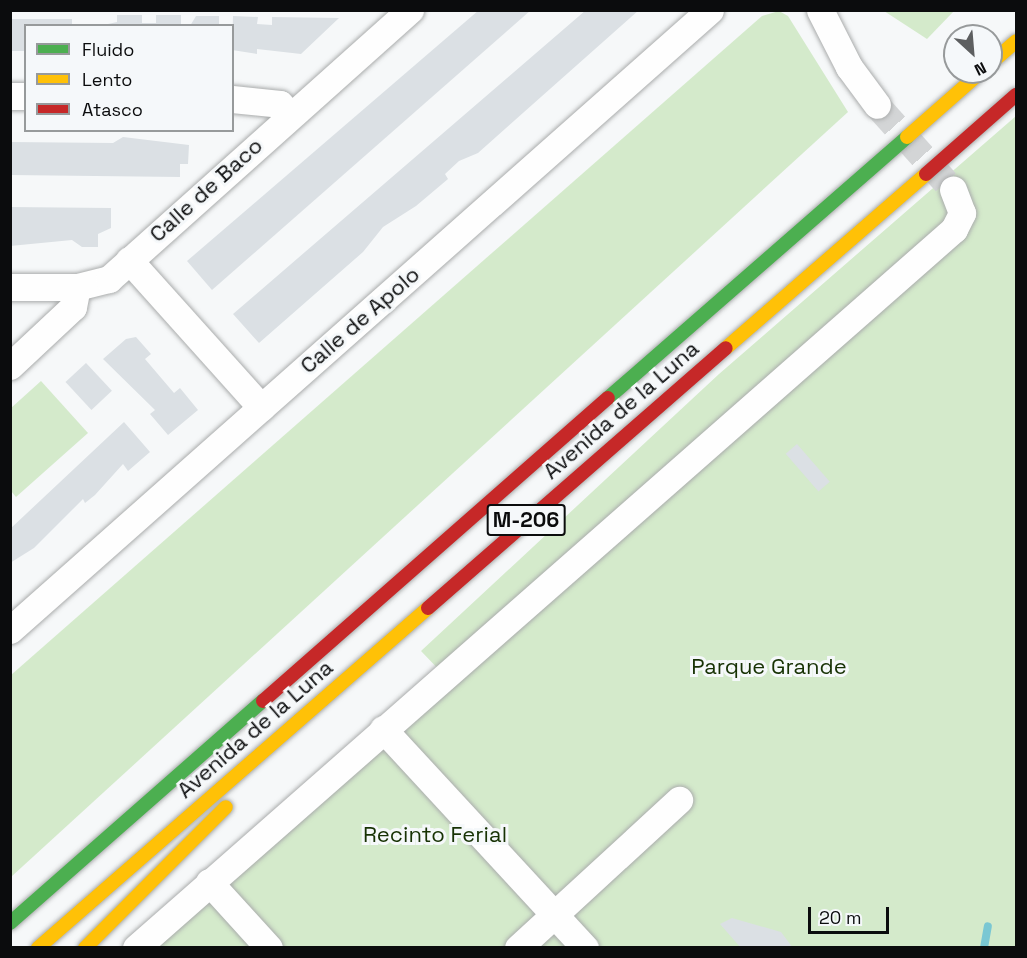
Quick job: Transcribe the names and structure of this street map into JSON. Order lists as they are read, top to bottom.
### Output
{
  "streets": {
    "main road": ["Avenida de la Luna", "M-206"],
    "street": ["Calle de Baco", "Calle de Apolo"]
  },
  "parks": ["Parque Grande", "Recinto Ferial"],
  "legend": ["Fluido", "Lento", "Atasco"],
  "scale_bar": "20 m",
  "north": "bottom right"
}
